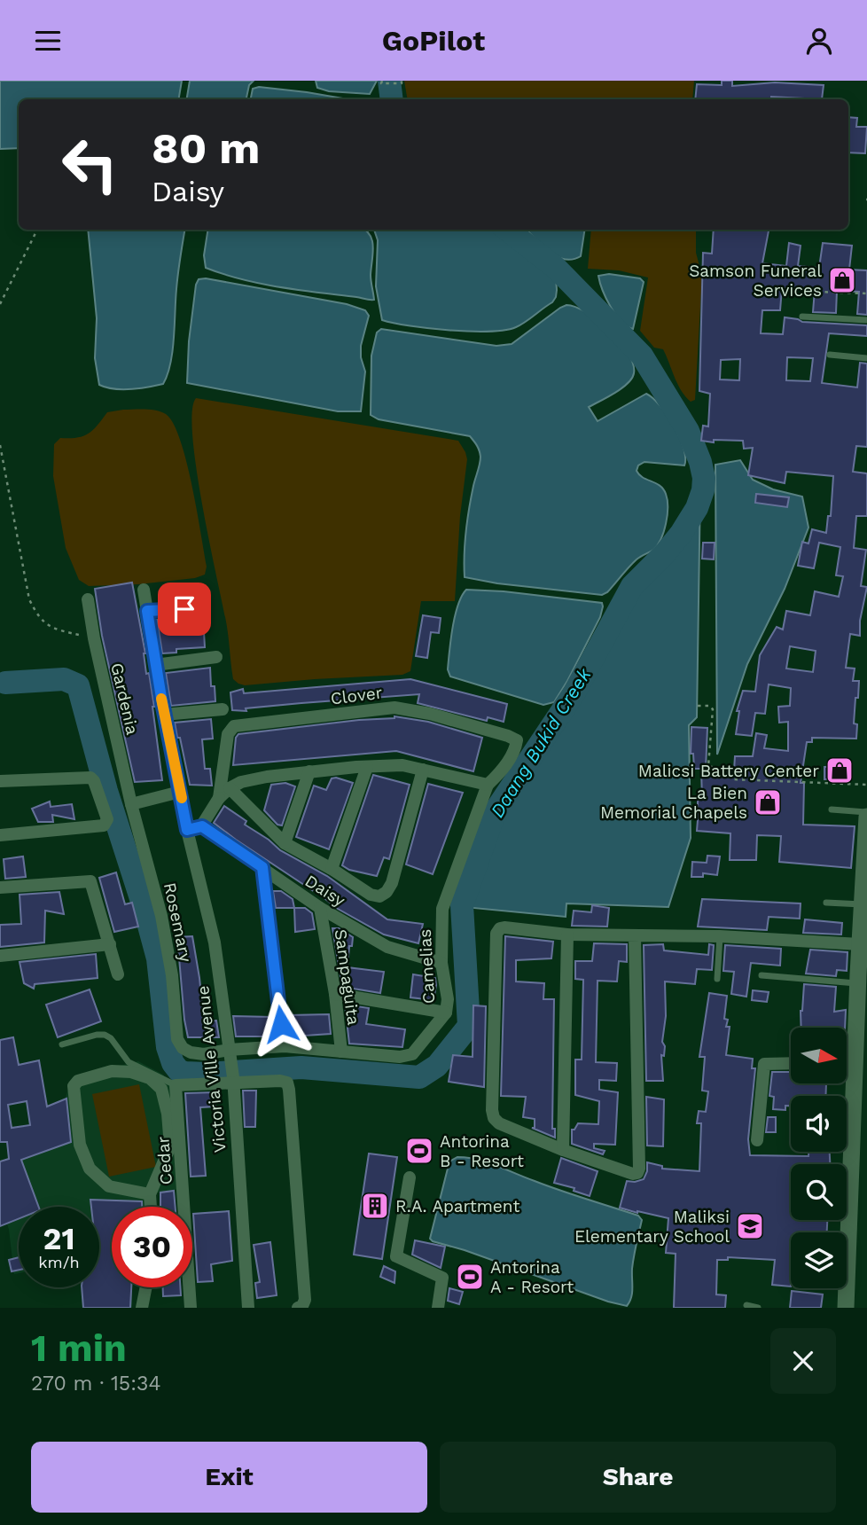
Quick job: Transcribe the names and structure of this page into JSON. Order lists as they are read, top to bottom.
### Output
{
  "streets": {
    "street": [
      "Clover",
      "Gardenia",
      "Daisy",
      "Rosemary",
      "Camelias",
      "Sampaguita",
      "Victoria Ville Avenue",
      "Cedar"
    ]
  },
  "crossings": [
    ["Clover", "Camelias"],
    ["Gardenia", "Rosemary"],
    ["Daisy", "Camelias"],
    ["Daisy", "Sampaguita"],
    ["Rosemary", "Victoria Ville Avenue"],
    ["Camelias", "Sampaguita"]
  ],
  "water": ["Daang Bukid Creek"],
  "places": {
    "shop": ["Samson Funeral Services", "Malicsi Battery Center", "La Bien Memorial Chapels"],
    "sports": ["Antorina B - Resort", "Antorina A - Resort"],
    "building": ["R.A. Apartment"],
    "school or university": ["Maliksi Elementary School"]
  },
  "north": "right",
  "page": {
    "header": "GoPilot",
    "turn": ["80 m", "Daisy"],
    "speed": "21 km/h",
    "limit": "30",
    "heading": ["1 min", "270 m · 15:34"],
    "buttons": ["Exit", "Share"]
  }
}
